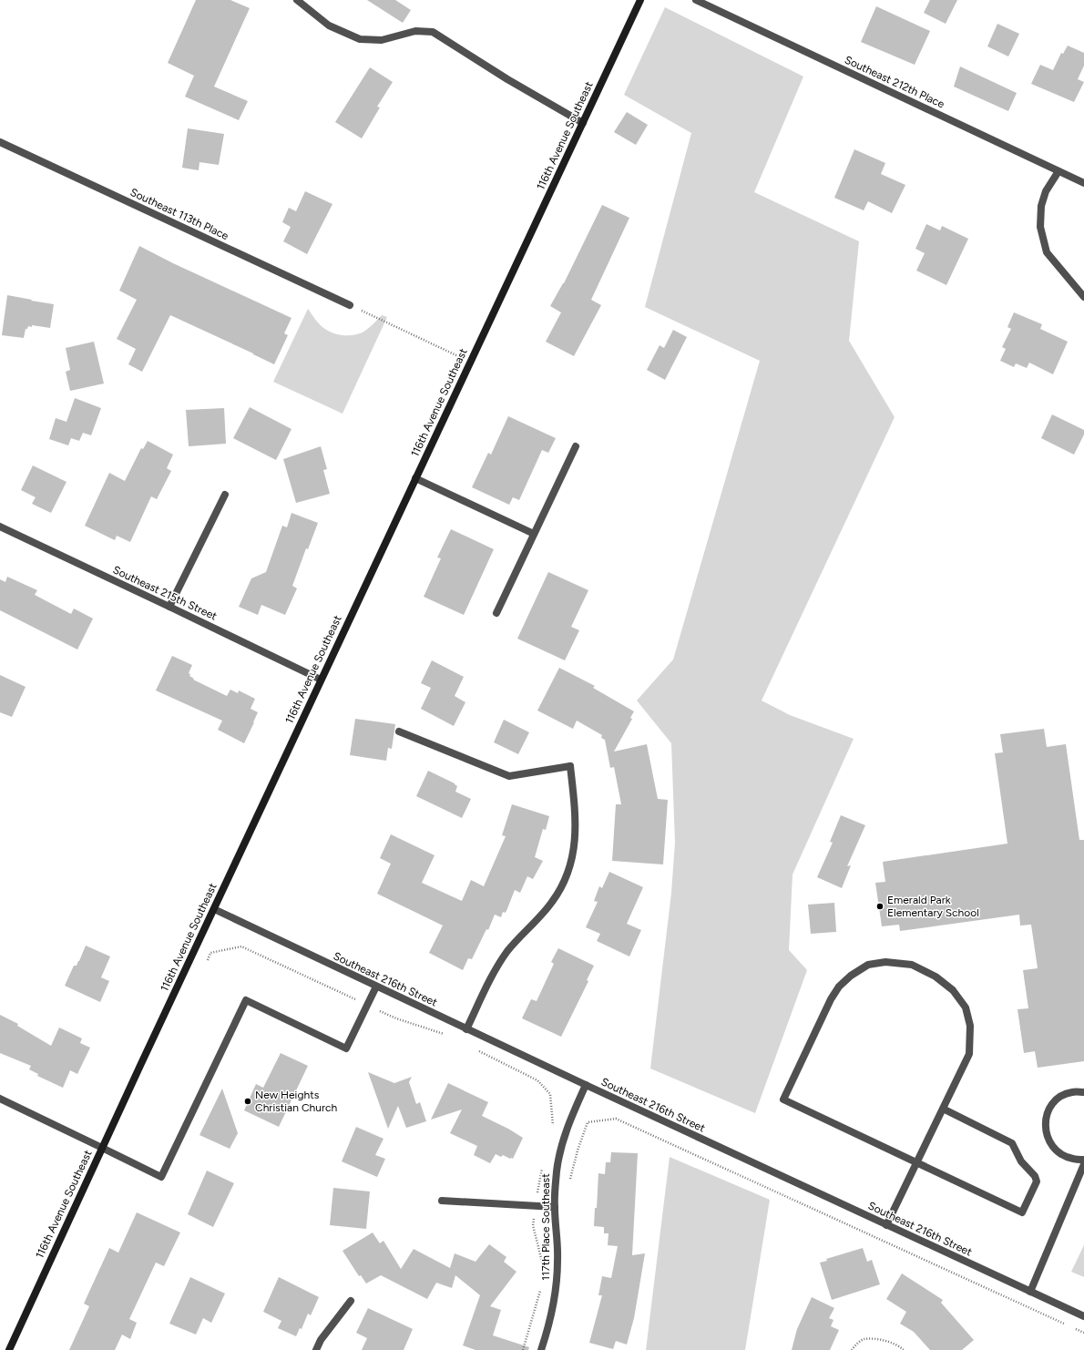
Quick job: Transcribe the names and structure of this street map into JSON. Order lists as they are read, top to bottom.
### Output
{
  "streets": {
    "main road": ["116th Avenue Southeast"],
    "street": [
      "Southeast 212th Place",
      "Southeast 113th Place",
      "Southeast 215th Street",
      "Southeast 216th Street",
      "117th Place Southeast"
    ]
  },
  "crossings": [
    ["116th Avenue Southeast", "Southeast 215th Street"],
    ["116th Avenue Southeast", "Southeast 216th Street"],
    ["Southeast 216th Street", "117th Place Southeast"]
  ],
  "places": ["Emerald Park Elementary School", "New Heights Christian Church"]
}
